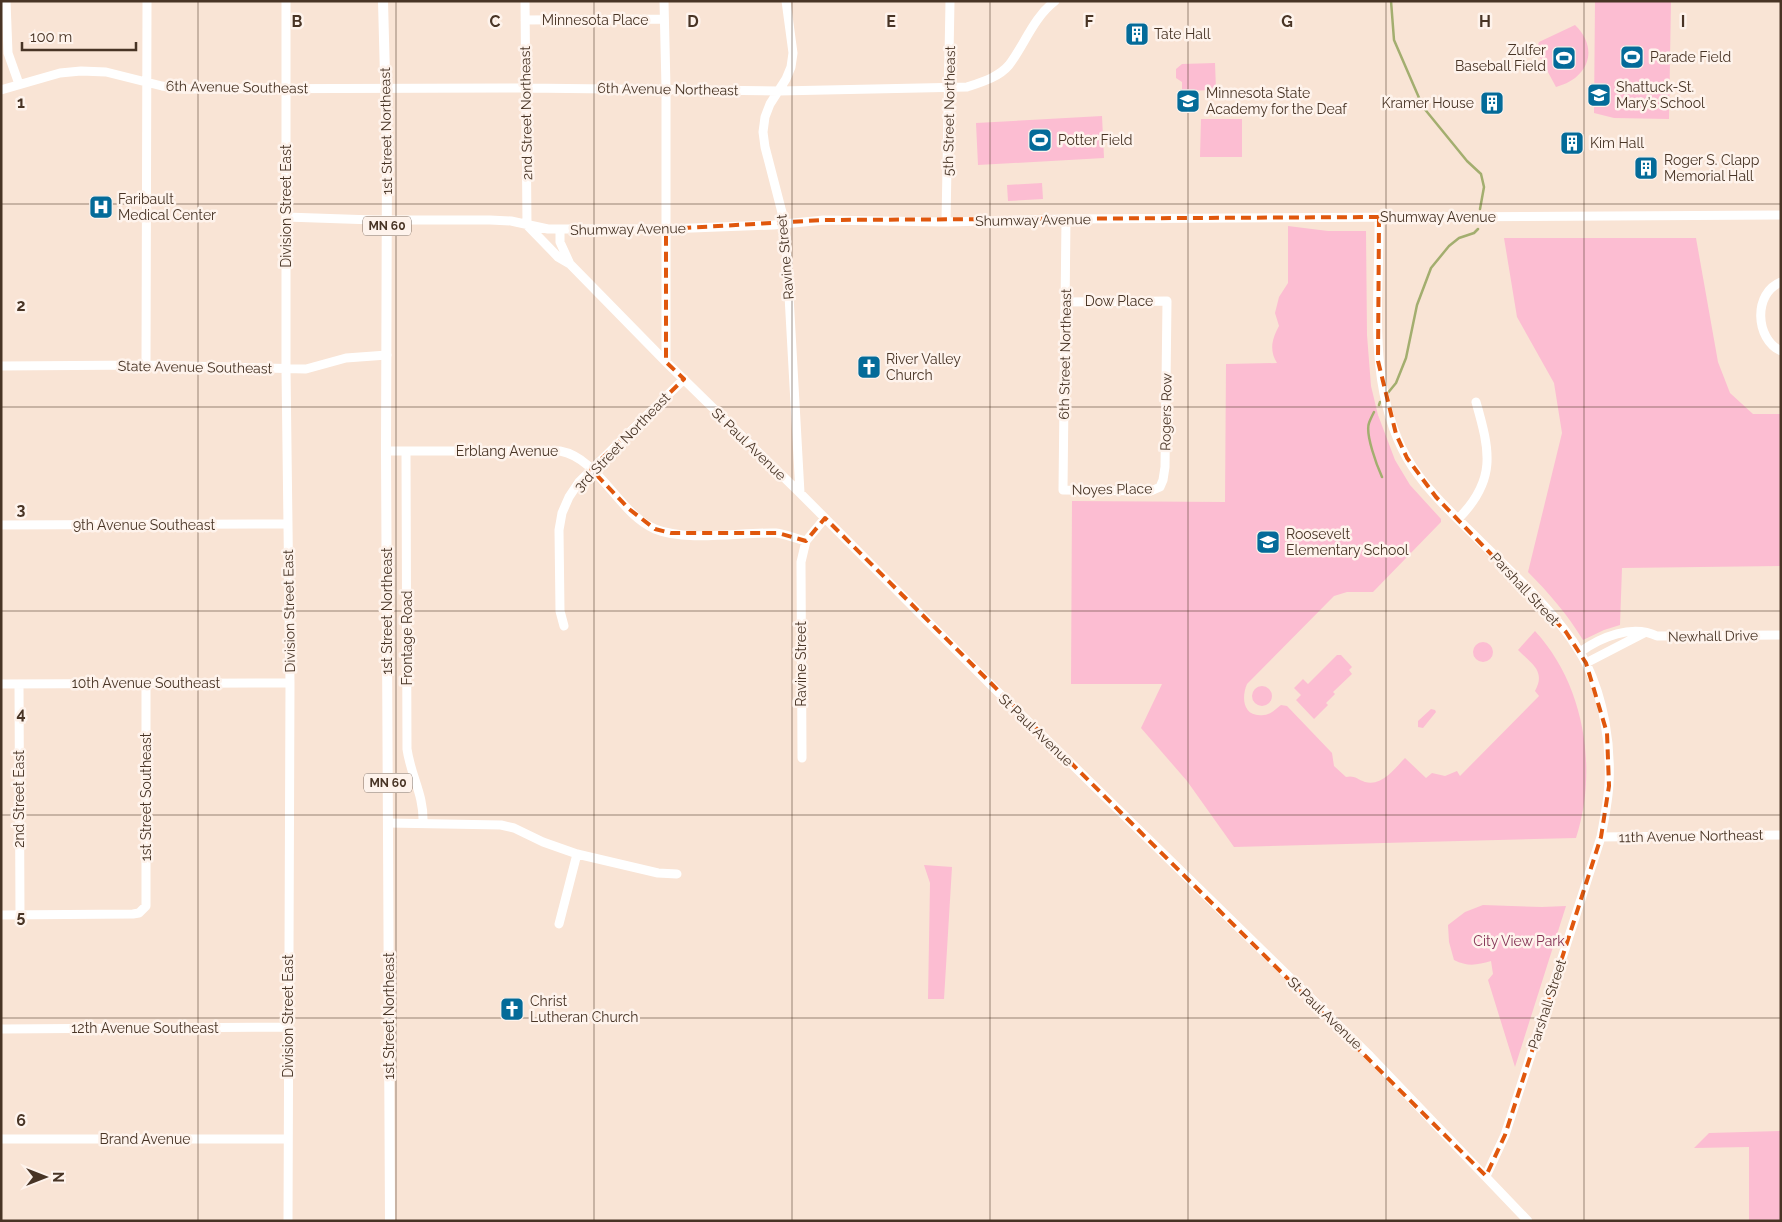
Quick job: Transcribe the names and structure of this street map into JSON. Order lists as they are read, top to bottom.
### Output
{
  "streets": {
    "main road": ["1st Street Northeast", "MN 60"],
    "street": [
      "Minnesota Place",
      "6th Avenue Southeast",
      "6th Avenue Northeast",
      "5th Street Northeast",
      "2nd Street Northeast",
      "Division Street East",
      "Shumway Avenue",
      "Ravine Street",
      "Dow Place",
      "6th Street Northeast",
      "State Avenue Southeast",
      "Rogers Row",
      "3rd Street Northeast",
      "St Paul Avenue",
      "Erblang Avenue",
      "Noyes Place",
      "9th Avenue Southeast",
      "Parshall Street",
      "Newhall Drive",
      "Frontage Road",
      "10th Avenue Southeast",
      "1st Street Southeast",
      "2nd Street East",
      "11th Avenue Northeast",
      "12th Avenue Southeast",
      "Brand Avenue"
    ]
  },
  "crossings": [
    ["Minnesota Place", "2nd Street Northeast"],
    ["6th Avenue Southeast", "6th Avenue Northeast"],
    ["6th Avenue Southeast", "1st Street Northeast"],
    ["6th Avenue Southeast", "Division Street East"],
    ["6th Avenue Northeast", "5th Street Northeast"],
    ["6th Avenue Northeast", "2nd Street Northeast"],
    ["6th Avenue Northeast", "1st Street Northeast"],
    ["6th Avenue Northeast", "Ravine Street"],
    ["5th Street Northeast", "Shumway Avenue"],
    ["2nd Street Northeast", "Shumway Avenue"],
    ["1st Street Northeast", "Shumway Avenue"],
    ["1st Street Northeast", "State Avenue Southeast"],
    ["1st Street Northeast", "Erblang Avenue"],
    ["Division Street East", "Shumway Avenue"],
    ["Division Street East", "State Avenue Southeast"],
    ["Division Street East", "9th Avenue Southeast"],
    ["Division Street East", "10th Avenue Southeast"],
    ["Division Street East", "12th Avenue Southeast"],
    ["Division Street East", "Brand Avenue"],
    ["Shumway Avenue", "Ravine Street"],
    ["Shumway Avenue", "6th Street Northeast"],
    ["Shumway Avenue", "St Paul Avenue"],
    ["Shumway Avenue", "Parshall Street"],
    ["Ravine Street", "St Paul Avenue"],
    ["Ravine Street", "Erblang Avenue"],
    ["Dow Place", "6th Street Northeast"],
    ["Dow Place", "Rogers Row"],
    ["6th Street Northeast", "Noyes Place"],
    ["Rogers Row", "Noyes Place"],
    ["3rd Street Northeast", "St Paul Avenue"],
    ["3rd Street Northeast", "Erblang Avenue"],
    ["St Paul Avenue", "Parshall Street"],
    ["Erblang Avenue", "Frontage Road"],
    ["Parshall Street", "Newhall Drive"],
    ["Parshall Street", "11th Avenue Northeast"],
    ["10th Avenue Southeast", "1st Street Southeast"],
    ["10th Avenue Southeast", "2nd Street East"],
    ["1st Street Southeast", "2nd Street East"]
  ],
  "parks": ["City View Park"],
  "places": {
    "building": [
      "Tate Hall",
      "Kramer House",
      "Kim Hall",
      "Roger S. Clapp Memorial Hall"
    ],
    "sports": ["Parade Field", "Zulfer Baseball Field", "Potter Field"],
    "school or university": ["Shattuck-St. Mary’s School", "Minnesota State Academy for the Deaf", "Roosevelt Elementary School"],
    "hospital": ["Faribault Medical Center"],
    "church": ["River Valley Church", "Christ Lutheran Church"]
  },
  "scale_bar": "100 m",
  "north": "right",
  "grid": {
    "columns": [
      "B",
      "C",
      "D",
      "E",
      "F",
      "G",
      "H",
      "I"
    ],
    "rows": [
      "1",
      "2",
      "3",
      "4",
      "5",
      "6"
    ]
  }
}
